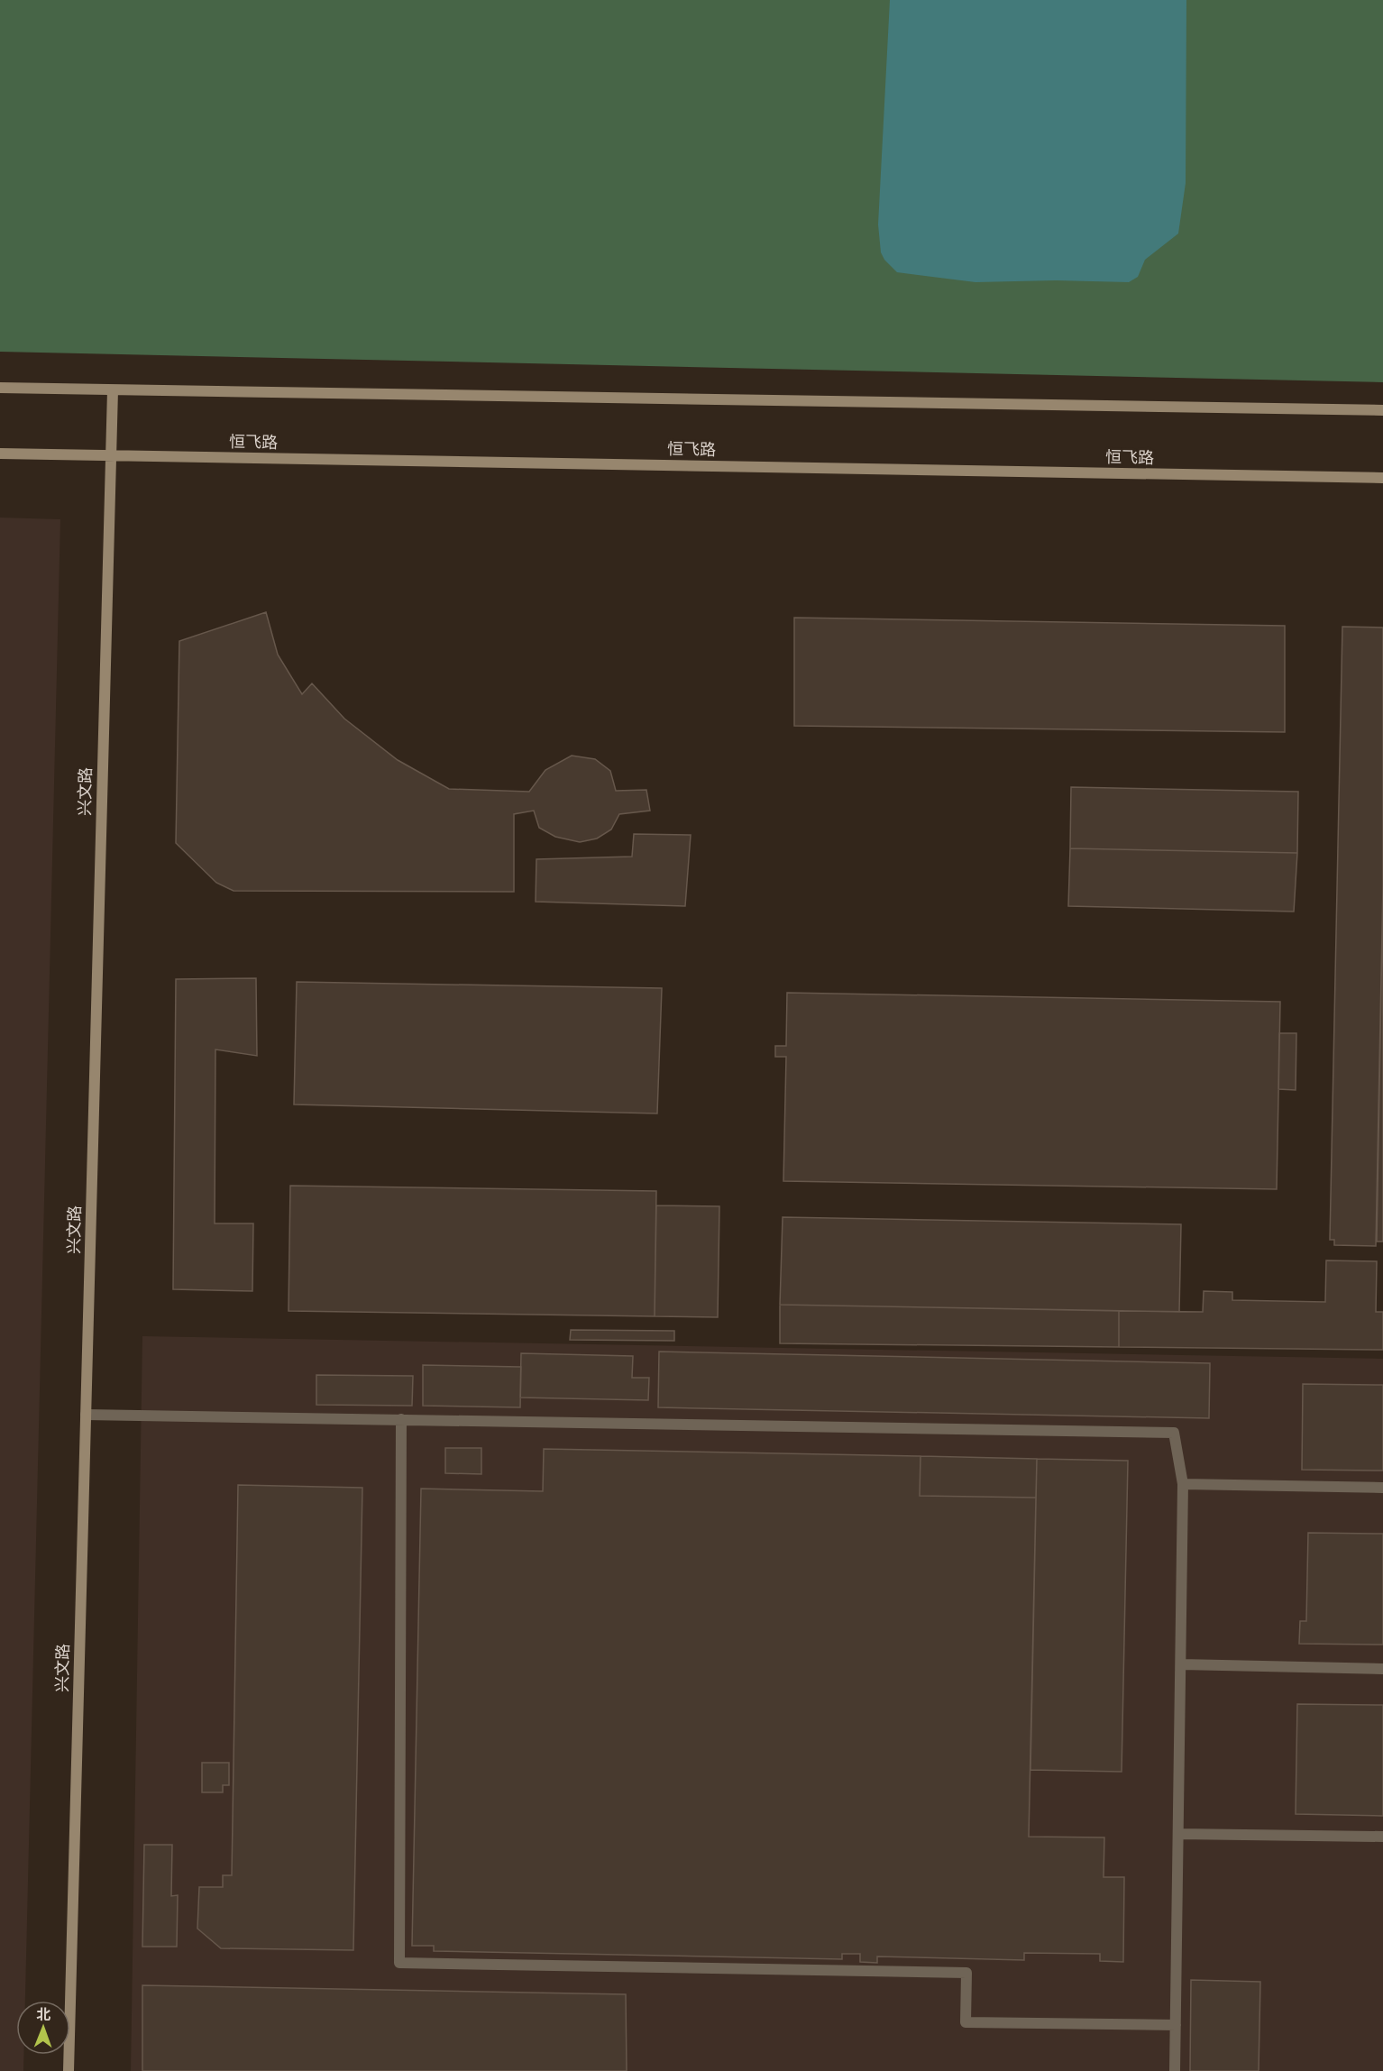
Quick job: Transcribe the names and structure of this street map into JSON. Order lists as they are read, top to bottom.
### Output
{
  "streets": {
    "main road": ["恒飞路", "兴文路"]
  },
  "crossings": [
    ["恒飞路", "兴文路"]
  ],
  "north": "top"
}
